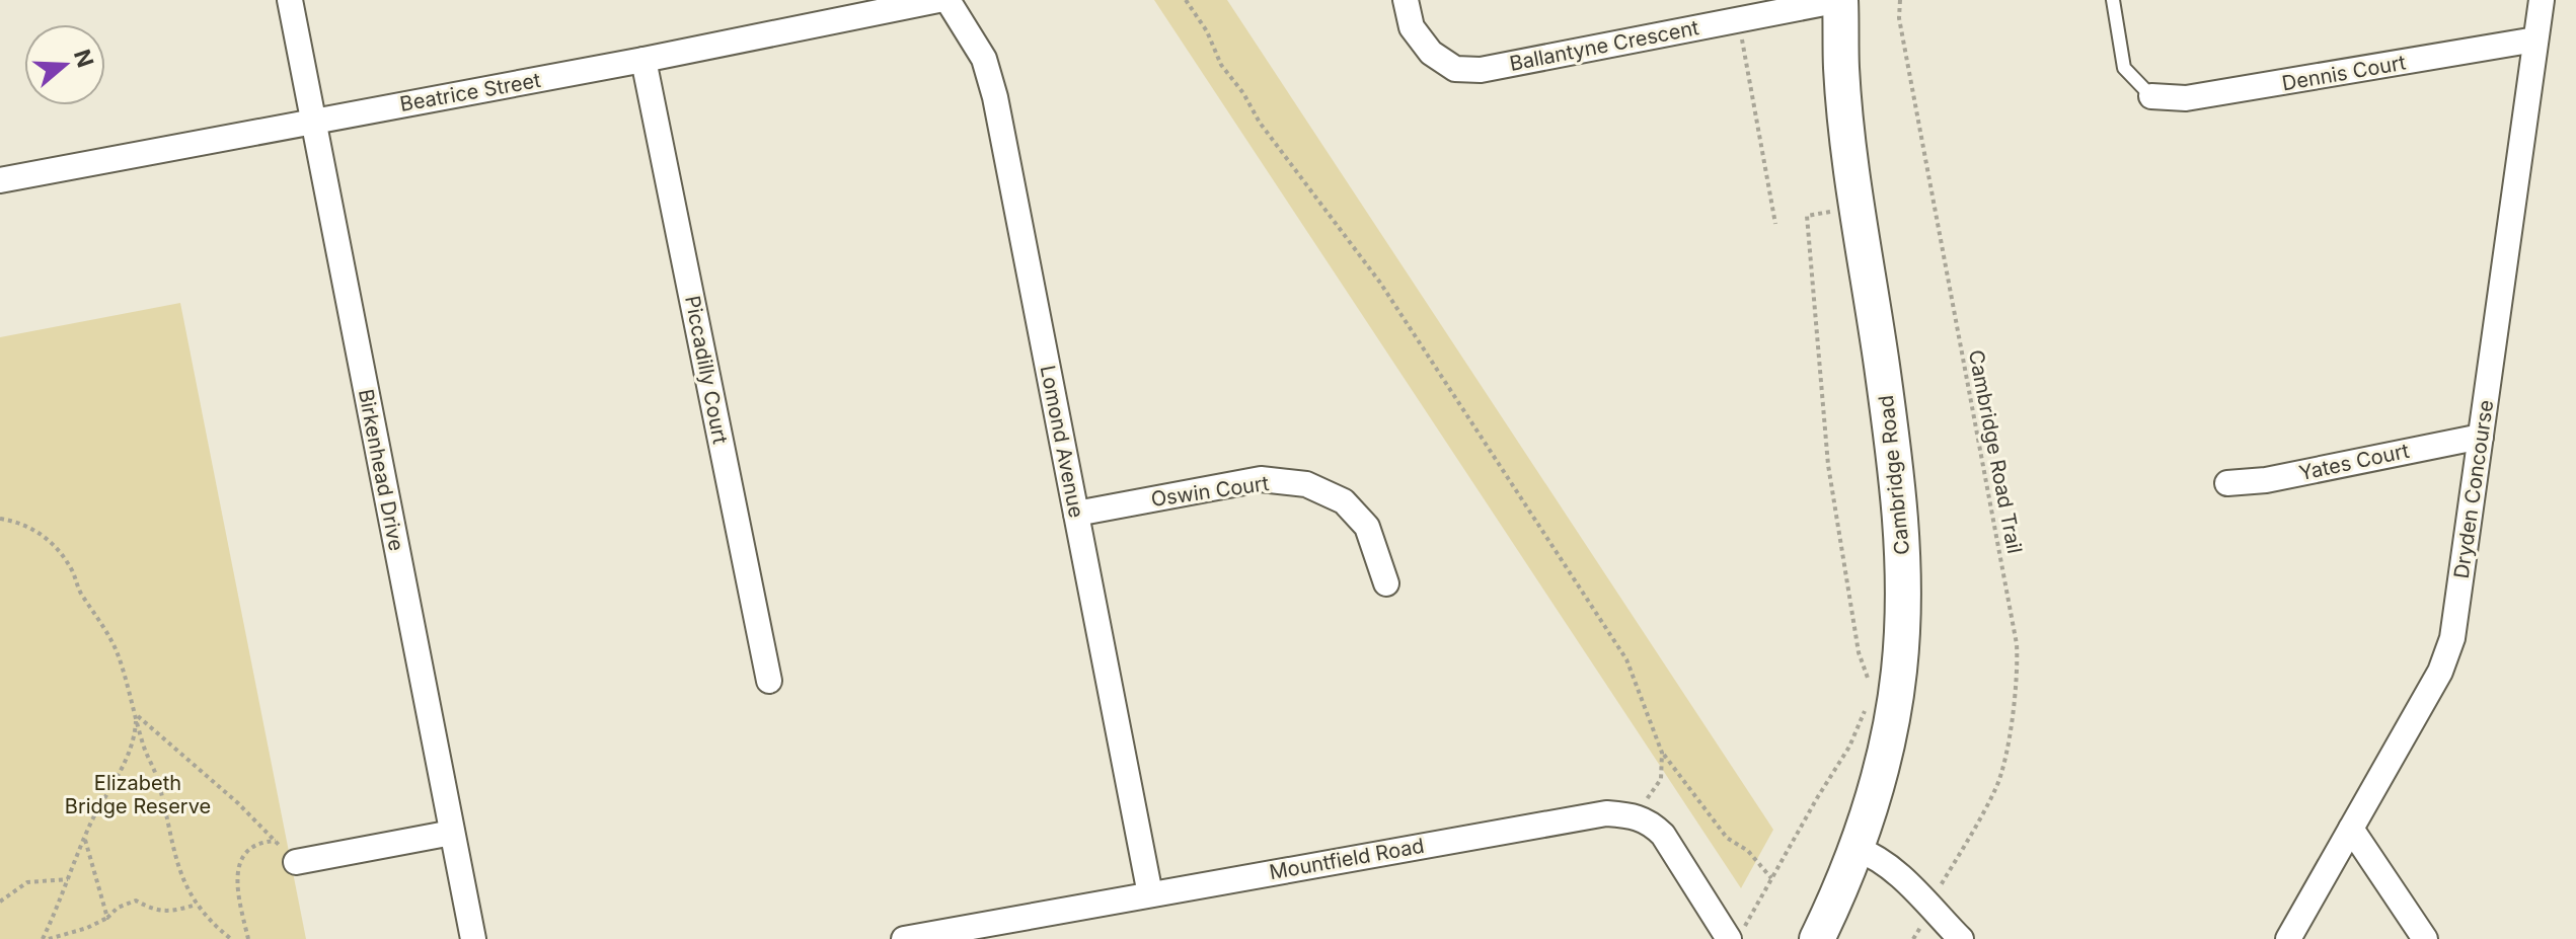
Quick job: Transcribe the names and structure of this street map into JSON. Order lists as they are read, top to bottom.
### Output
{
  "streets": {
    "main road": ["Cambridge Road"],
    "street": [
      "Ballantyne Crescent",
      "Dennis Court",
      "Beatrice Street",
      "Piccadilly Court",
      "Lomond Avenue",
      "Yates Court",
      "Birkenhead Drive",
      "Dryden Concourse",
      "Oswin Court",
      "Mountfield Road"
    ],
    "path": ["Cambridge Road Trail"]
  },
  "crossings": [
    ["Ballantyne Crescent", "Cambridge Road"],
    ["Dennis Court", "Dryden Concourse"],
    ["Beatrice Street", "Piccadilly Court"],
    ["Beatrice Street", "Birkenhead Drive"],
    ["Lomond Avenue", "Oswin Court"],
    ["Lomond Avenue", "Mountfield Road"],
    ["Yates Court", "Dryden Concourse"]
  ],
  "parks": ["Elizabeth Bridge Reserve"],
  "north": "right"
}
